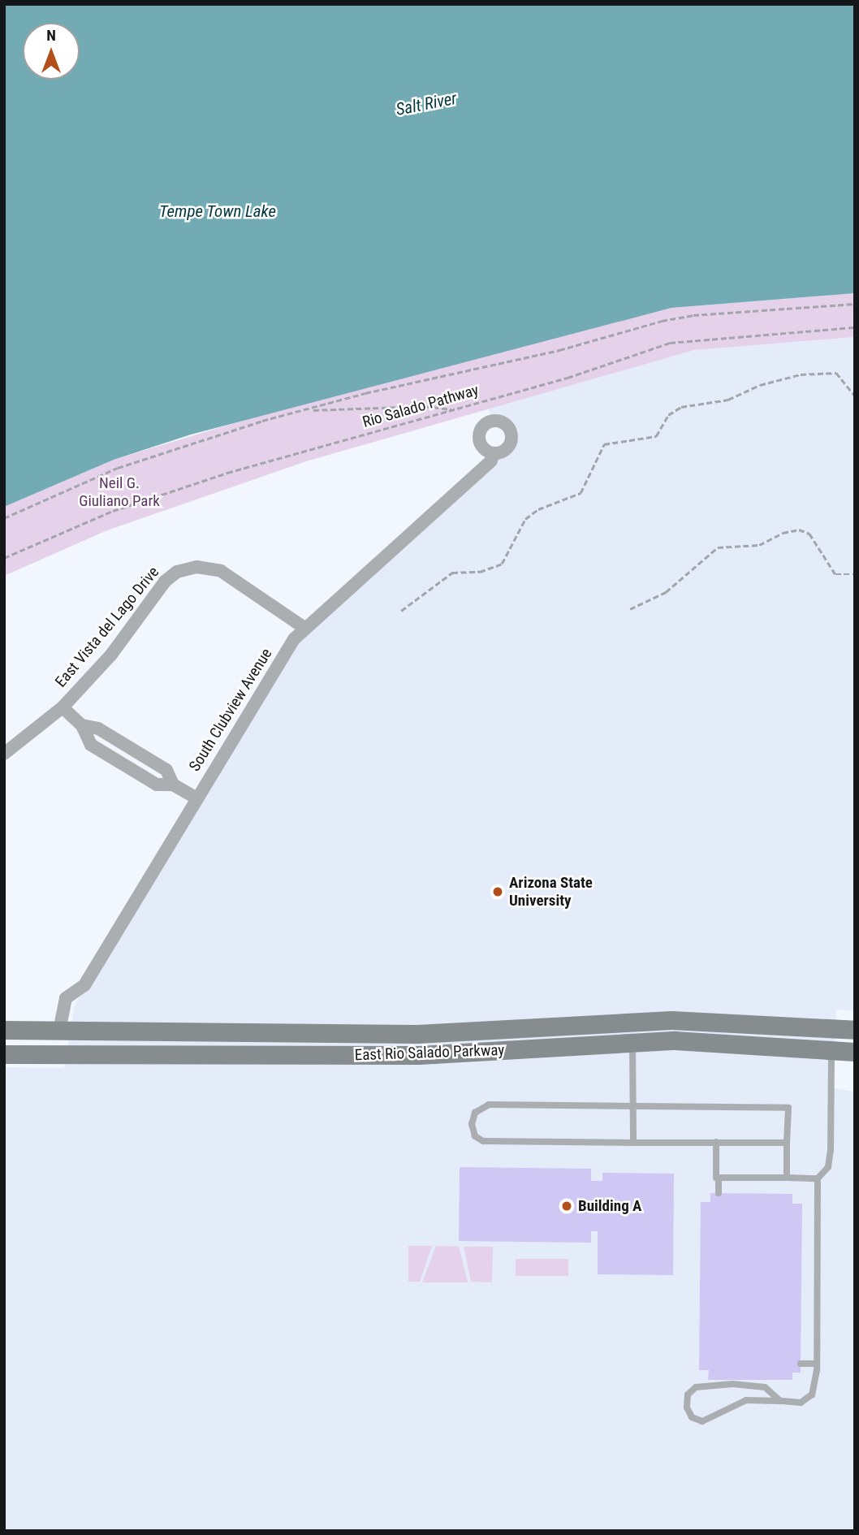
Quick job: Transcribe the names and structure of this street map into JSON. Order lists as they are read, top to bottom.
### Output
{
  "streets": {
    "main road": ["East Rio Salado Parkway"],
    "street": ["East Vista del Lago Drive", "South Clubview Avenue"],
    "path": ["Rio Salado Pathway"]
  },
  "crossings": [
    ["East Vista del Lago Drive", "South Clubview Avenue"],
    ["South Clubview Avenue", "East Rio Salado Parkway"]
  ],
  "water": ["Salt River", "Tempe Town Lake"],
  "parks": ["Neil G. Giuliano Park"],
  "places": ["Arizona State University", "Building A"],
  "north": "top"
}
